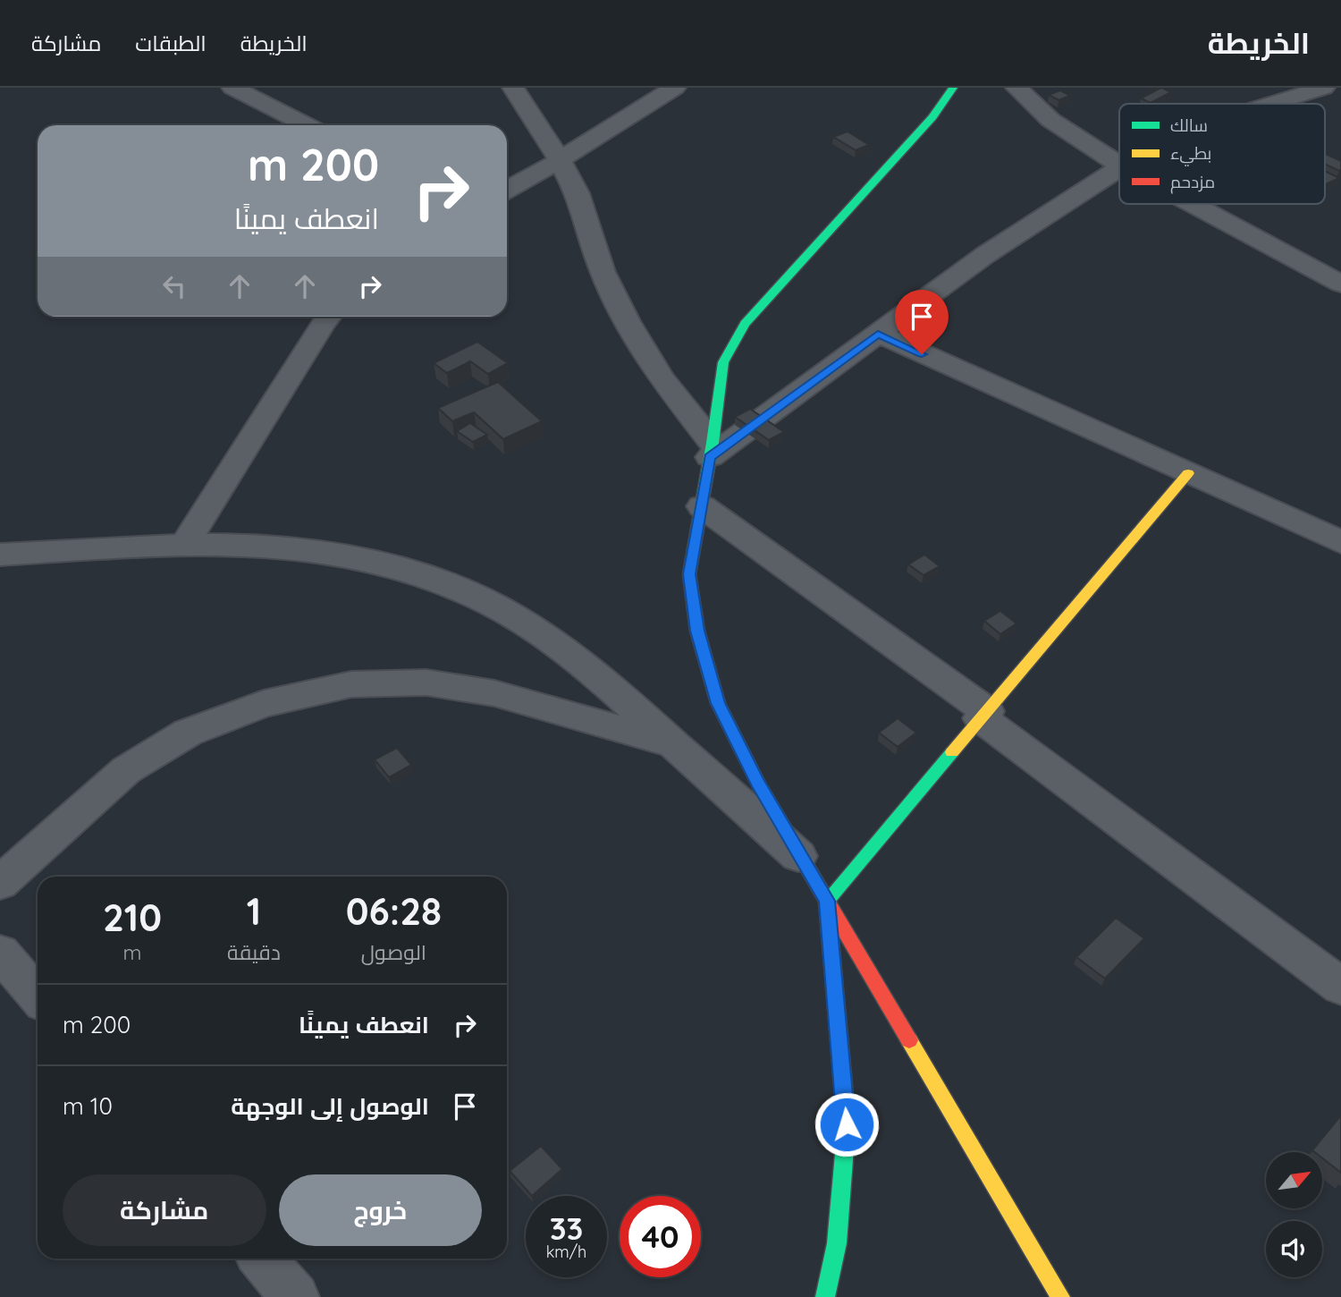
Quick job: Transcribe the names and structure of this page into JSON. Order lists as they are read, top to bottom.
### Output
{
  "legend": ["سالك", "بطيء", "مزدحم"],
  "north": "top right",
  "page": {
    "header": "الخريطة",
    "nav": ["الخريطة", "الطبقات", "مشاركة"],
    "turn": ["200 m", "انعطف يمينًا"],
    "eta": [
      "06:28",
      "الوصول",
      "1",
      "دقيقة",
      "210",
      "m"
    ],
    "list": [
      {
        "name": "انعطف يمينًا",
        "value": "200 m"
      },
      {
        "name": "الوصول إلى الوجهة",
        "value": "10 m"
      }
    ],
    "buttons": ["خروج", "مشاركة"],
    "speed": "33 km/h",
    "limit": "40"
  }
}
